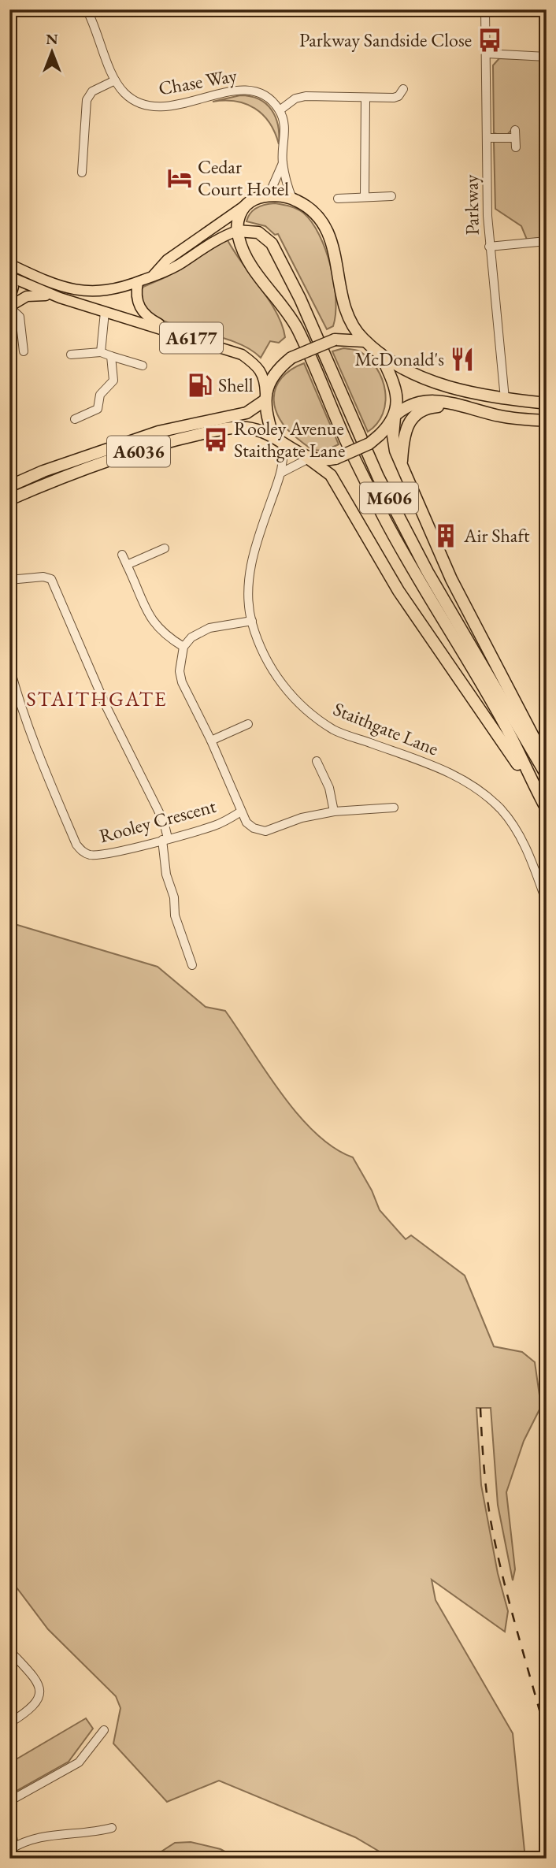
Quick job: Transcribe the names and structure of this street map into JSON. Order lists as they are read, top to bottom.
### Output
{
  "streets": {
    "highway": ["A6177", "A6036", "M606"],
    "street": [
      "Chase Way",
      "Parkway",
      "Staithgate Lane",
      "Rooley Crescent"
    ]
  },
  "crossings": [
    ["A6177", "A6036"],
    ["A6177", "M606"],
    ["A6177", "Staithgate Lane"],
    ["A6036", "M606"],
    ["A6036", "Staithgate Lane"],
    ["M606", "Staithgate Lane"]
  ],
  "districts": ["STAITHGATE"],
  "places": {
    "bus stop": ["Parkway Sandside Close", "Rooley Avenue Staithgate Lane"],
    "hotel": ["Cedar Court Hotel"],
    "restaurant": ["McDonald's"],
    "fuel station": ["Shell"],
    "building": ["Air Shaft"]
  },
  "north": "top"
}
